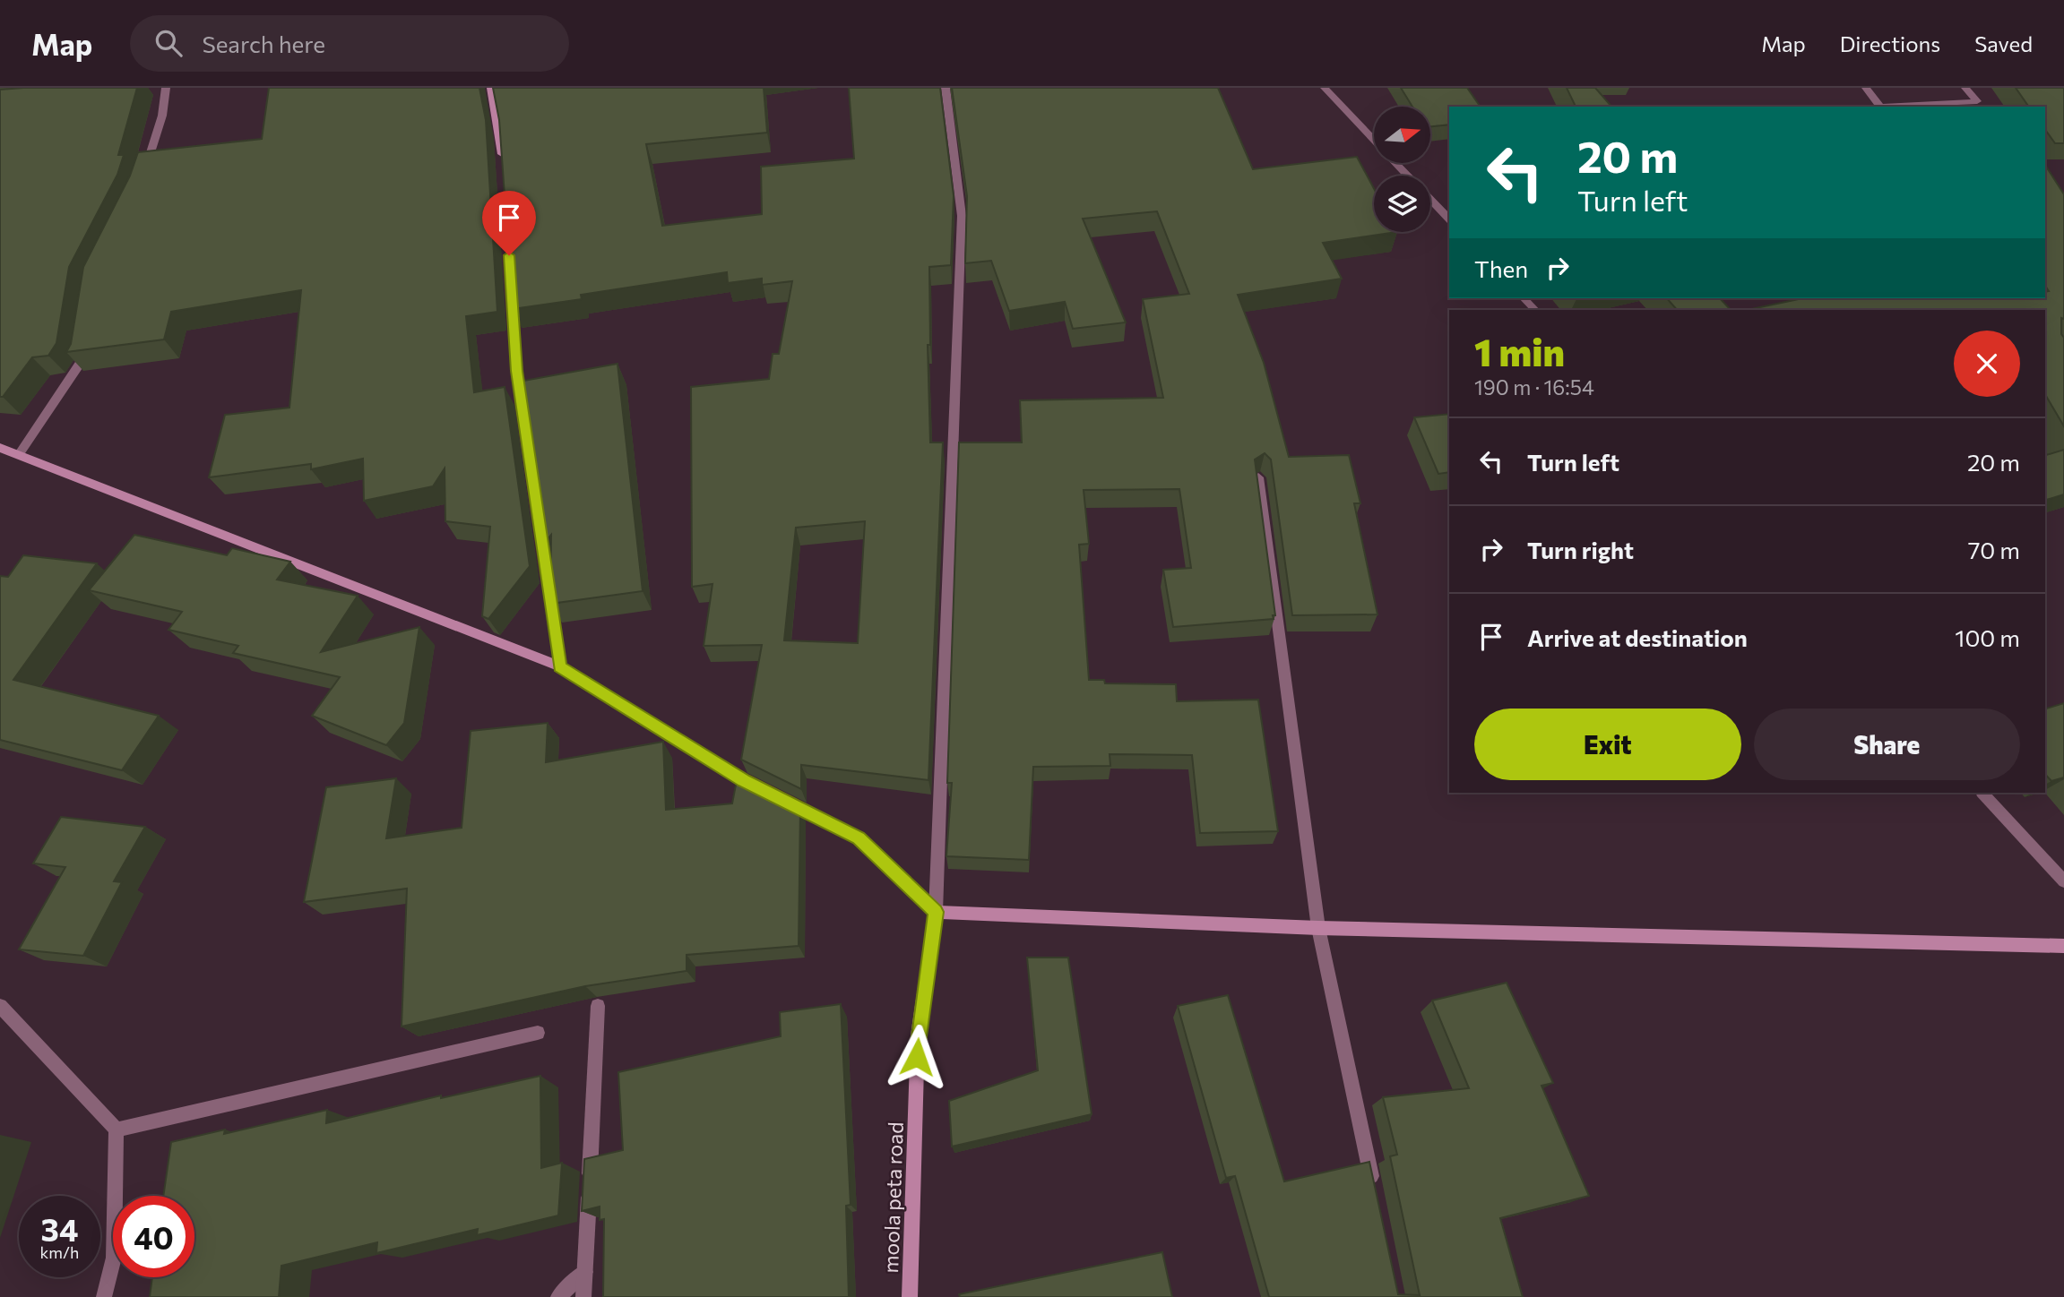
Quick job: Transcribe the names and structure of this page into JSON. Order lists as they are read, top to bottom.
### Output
{
  "streets": {
    "street": ["moola peta road"]
  },
  "north": "right",
  "page": {
    "header": "Map",
    "search": "Search here",
    "nav": ["Map", "Directions", "Saved"],
    "turn": ["20 m", "Turn left"],
    "then": "Then",
    "heading": ["1 min", "190 m · 16:54"],
    "list": [
      {
        "name": "Turn left",
        "value": "20 m"
      },
      {
        "name": "Turn right",
        "value": "70 m"
      },
      {
        "name": "Arrive at destination",
        "value": "100 m"
      }
    ],
    "buttons": ["Exit", "Share"],
    "speed": "34 km/h",
    "limit": "40"
  }
}
